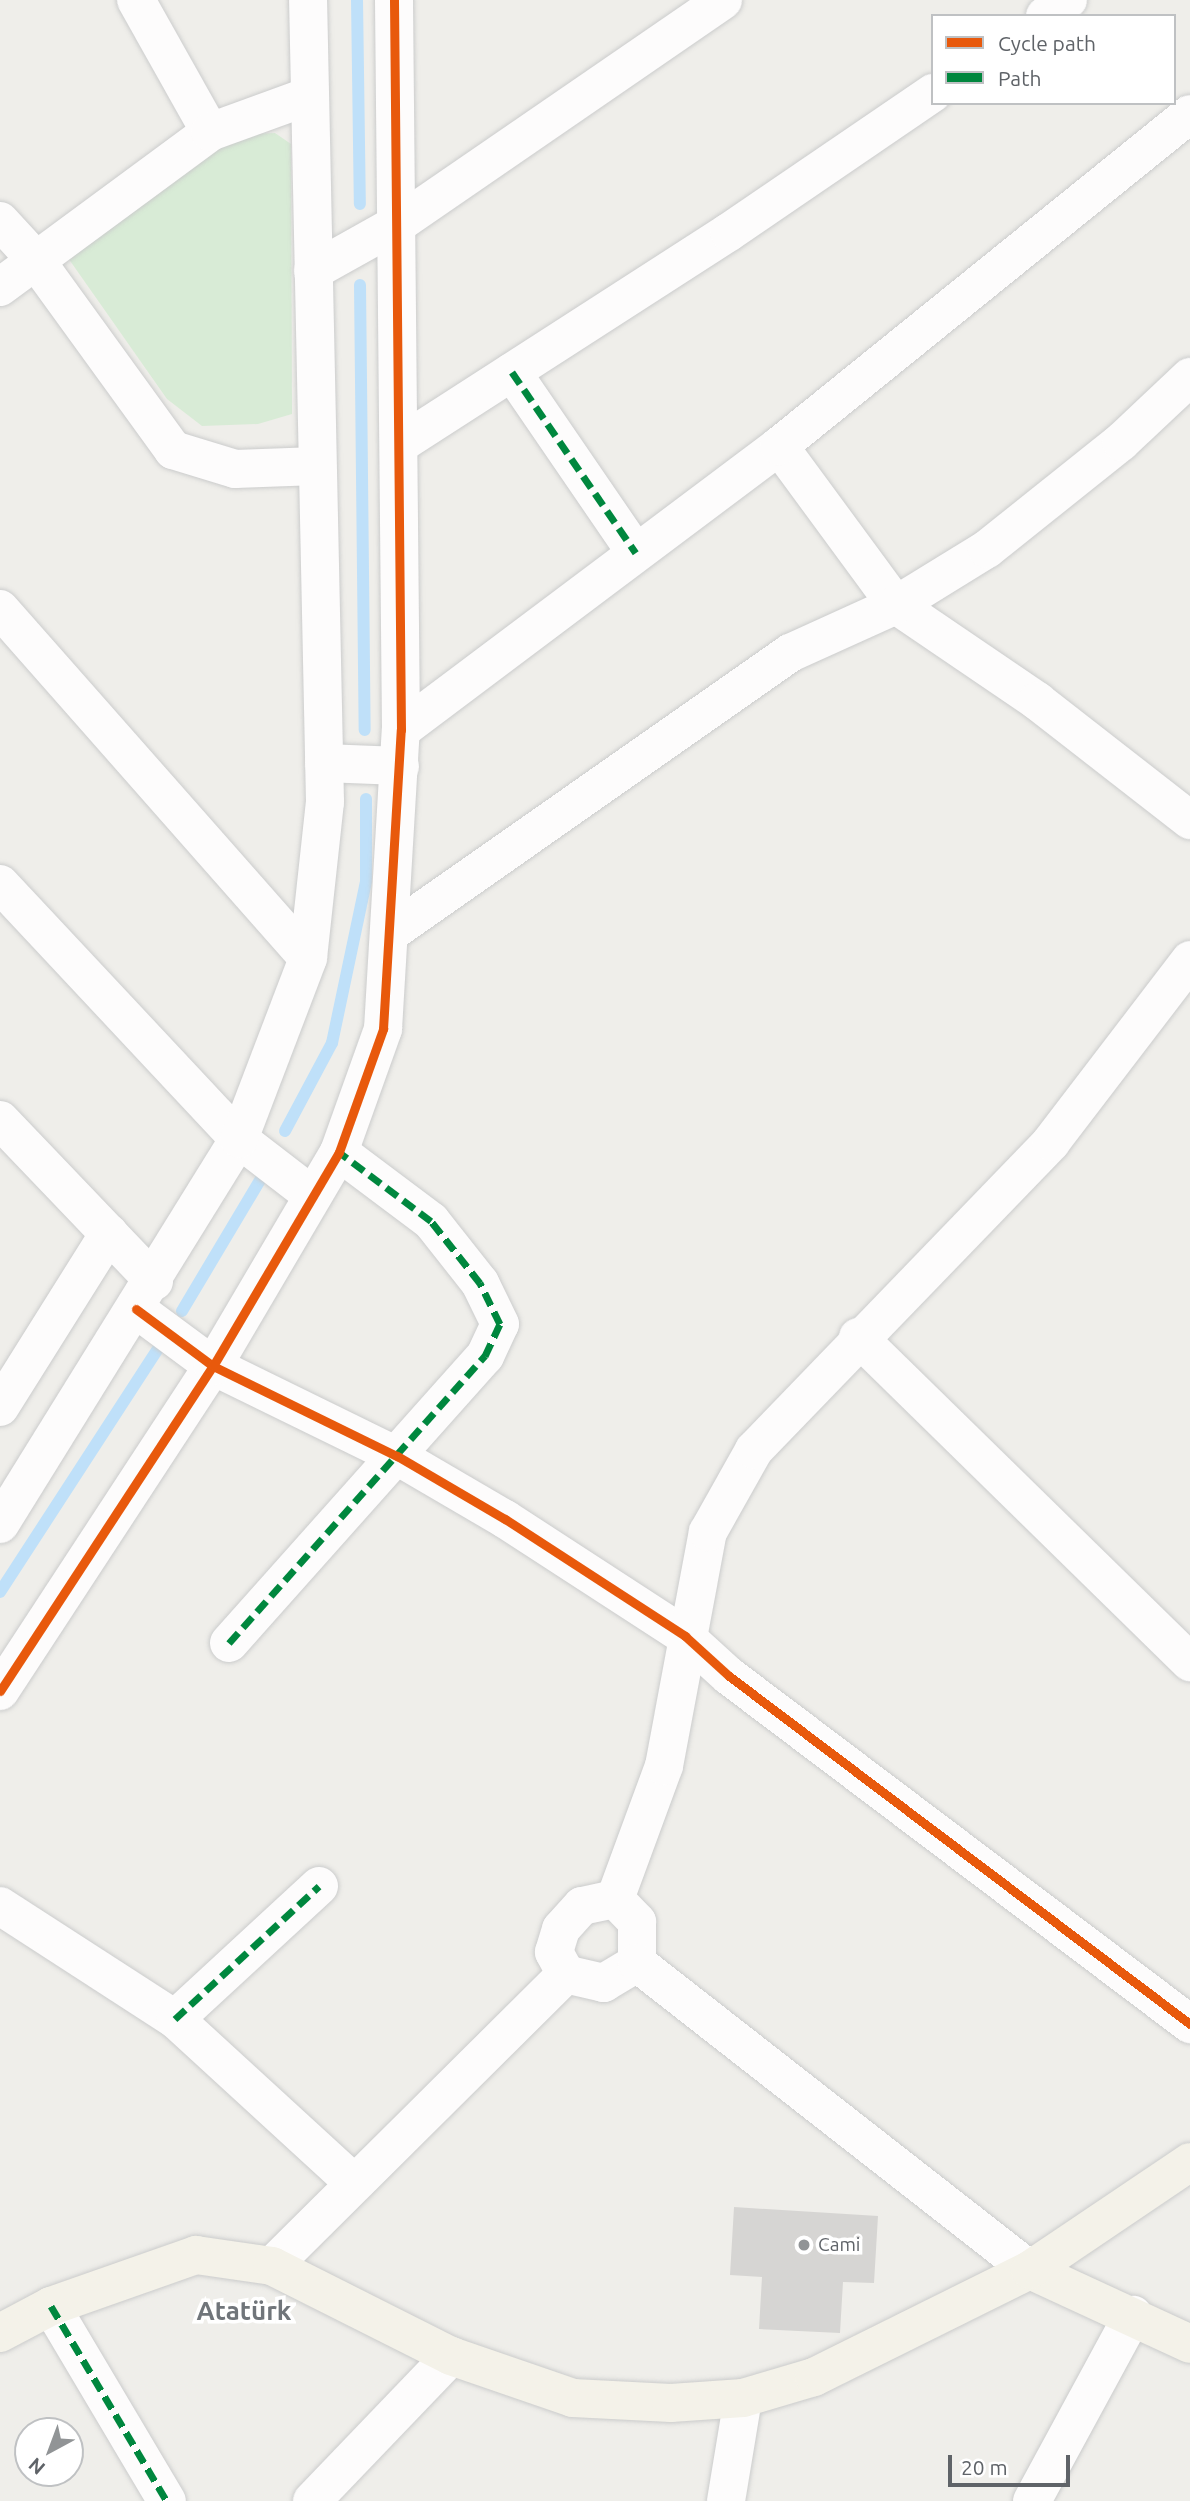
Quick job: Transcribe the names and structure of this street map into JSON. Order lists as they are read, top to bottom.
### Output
{
  "districts": ["Atatürk"],
  "places": ["Cami"],
  "legend": ["Cycle path", "Path"],
  "scale_bar": "20 m",
  "north": "bottom left"
}
